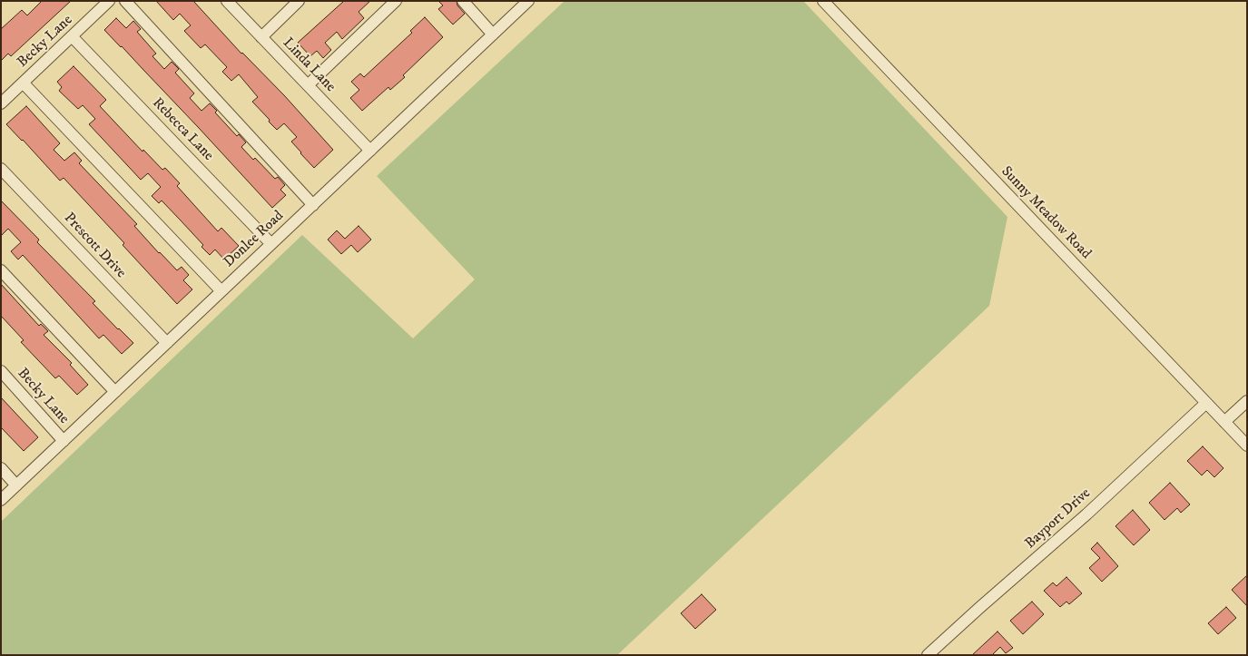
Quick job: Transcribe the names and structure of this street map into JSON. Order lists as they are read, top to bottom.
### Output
{
  "streets": {
    "street": [
      "Becky Lane",
      "Linda Lane",
      "Rebecca Lane",
      "Sunny Meadow Road",
      "Donlee Road",
      "Prescott Drive",
      "Bayport Drive"
    ]
  },
  "crossings": [
    ["Becky Lane", "Rebecca Lane"],
    ["Becky Lane", "Donlee Road"],
    ["Linda Lane", "Donlee Road"],
    ["Rebecca Lane", "Donlee Road"],
    ["Sunny Meadow Road", "Bayport Drive"],
    ["Donlee Road", "Prescott Drive"]
  ]
}
